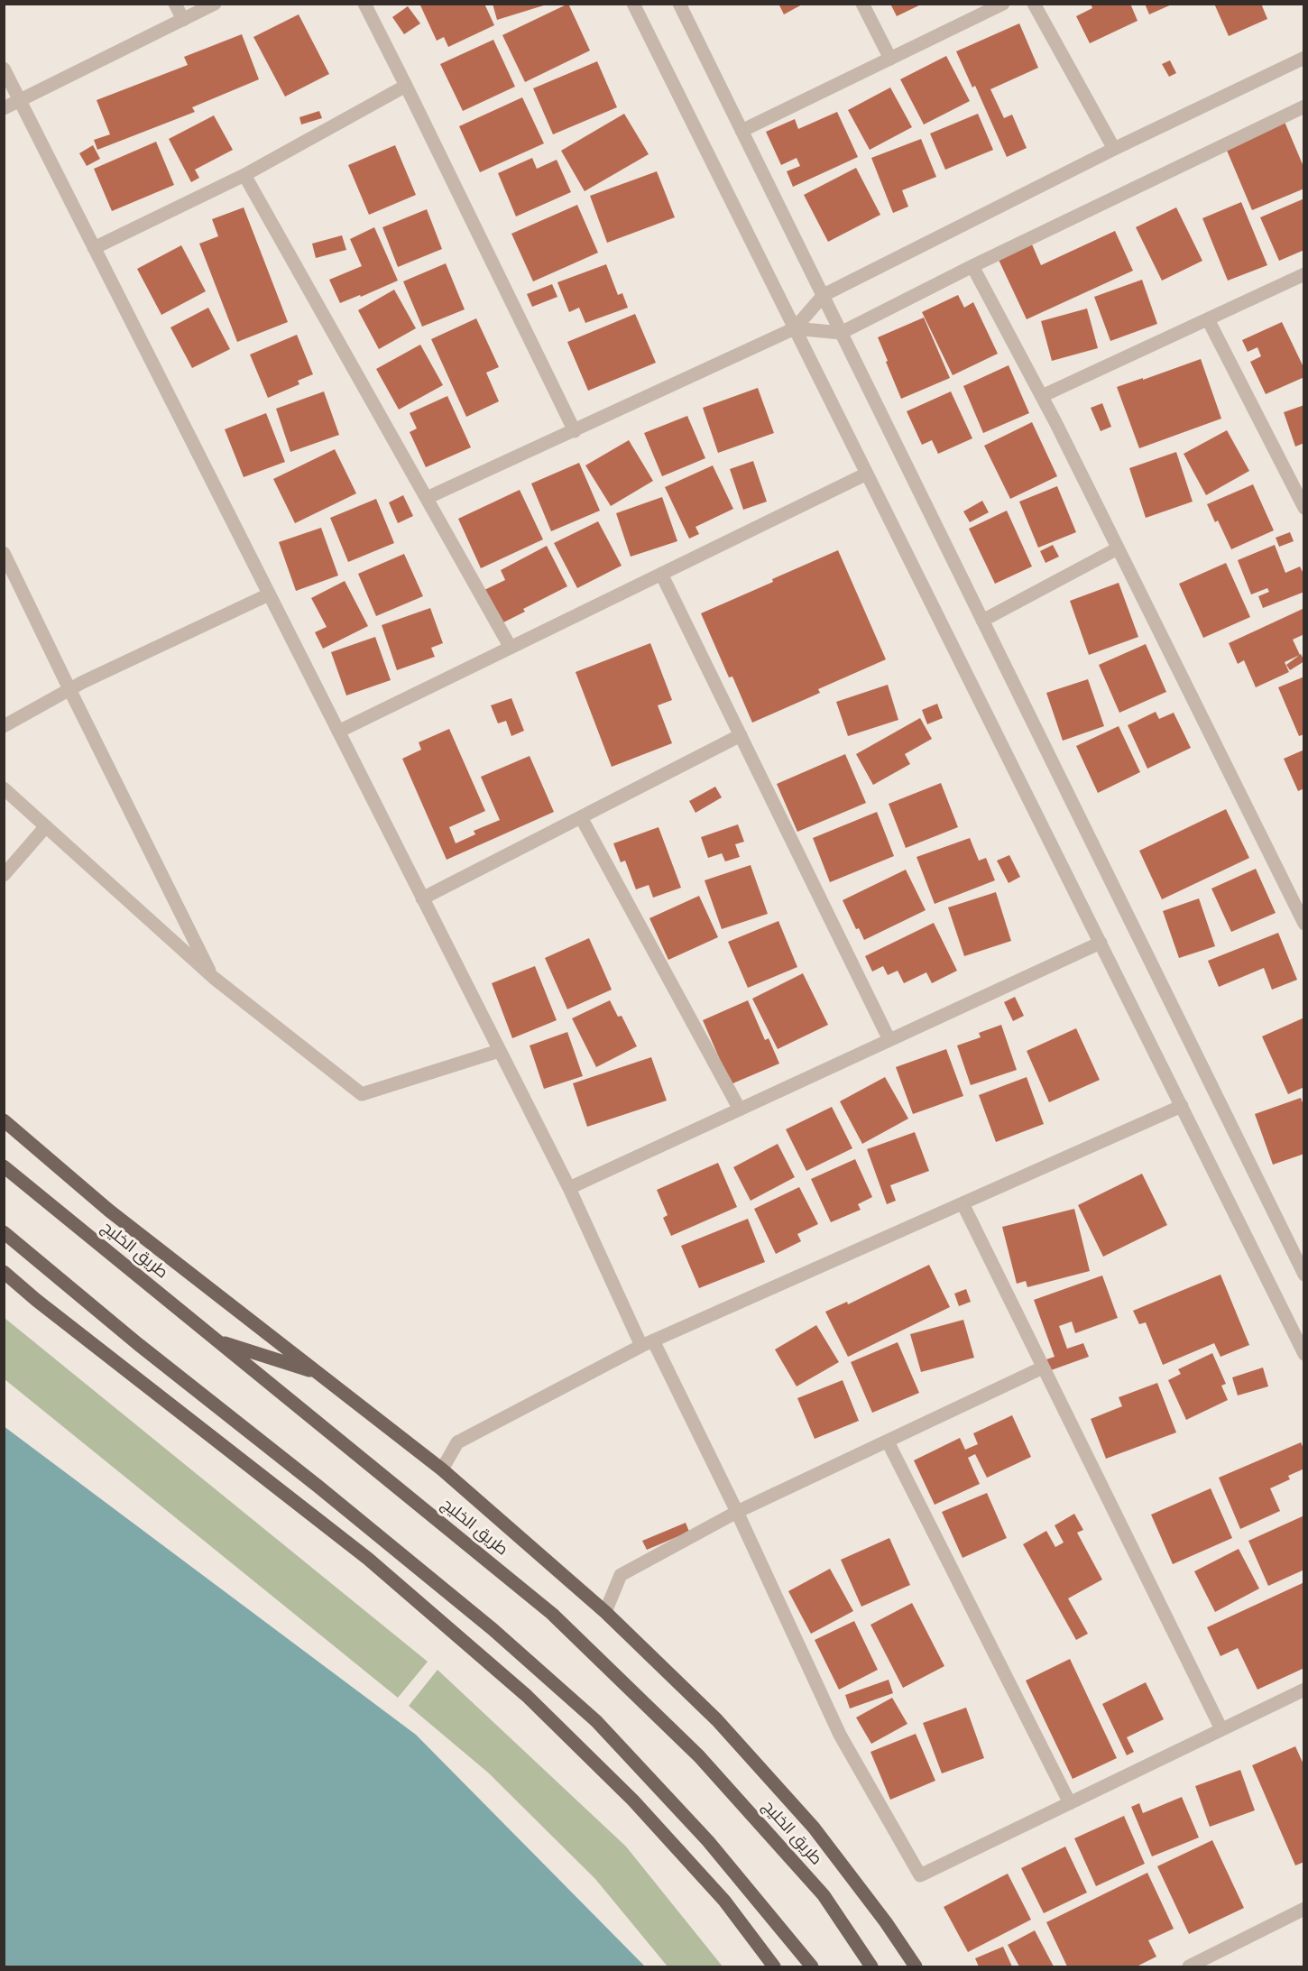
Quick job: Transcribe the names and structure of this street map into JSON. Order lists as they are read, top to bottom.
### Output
{
  "streets": {
    "main road": ["طريق الخليج"]
  }
}
